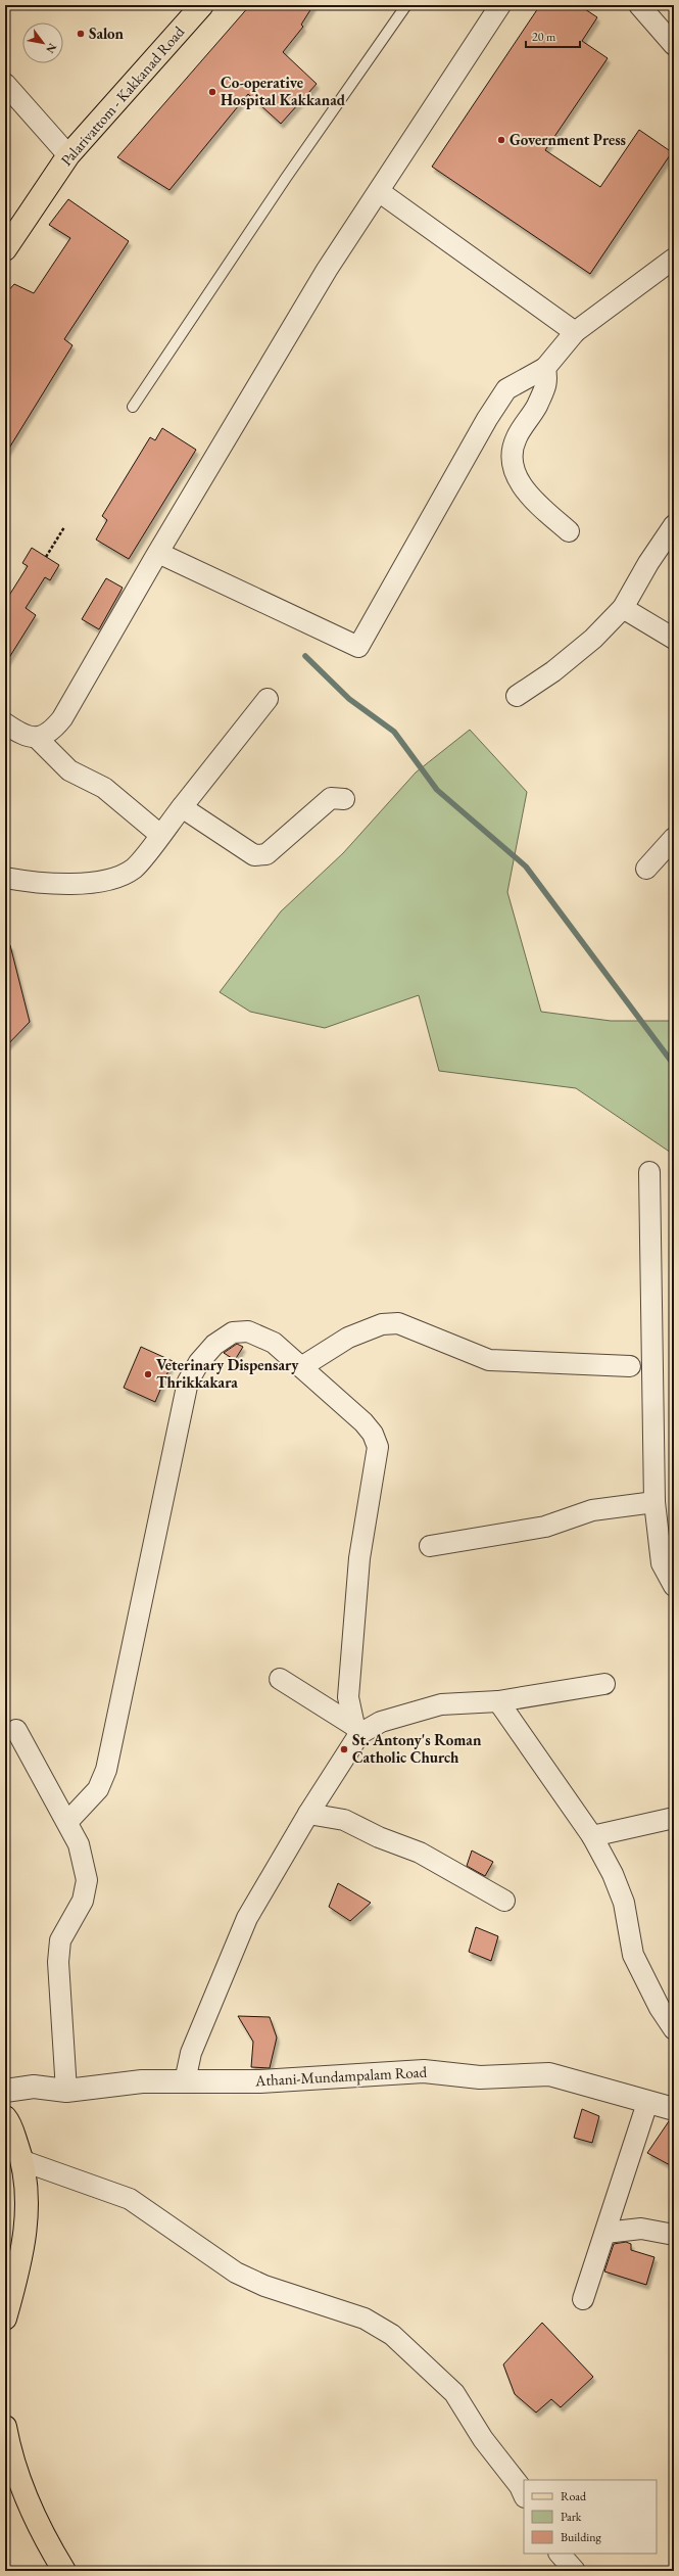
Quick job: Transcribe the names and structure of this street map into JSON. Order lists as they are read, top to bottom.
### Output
{
  "streets": {
    "main road": ["Palarivattom - Kakkanad Road"],
    "street": ["Athani-Mundampalam Road"]
  },
  "places": [
    "Salon",
    "Co-operative Hospital Kakkanad",
    "Government Press",
    "Veterinary Dispensary Thrikkakara",
    "St. Antony's Roman Catholic Church"
  ],
  "legend": ["Road", "Park", "Building"],
  "scale_bar": "20 m",
  "north": "bottom right"
}
